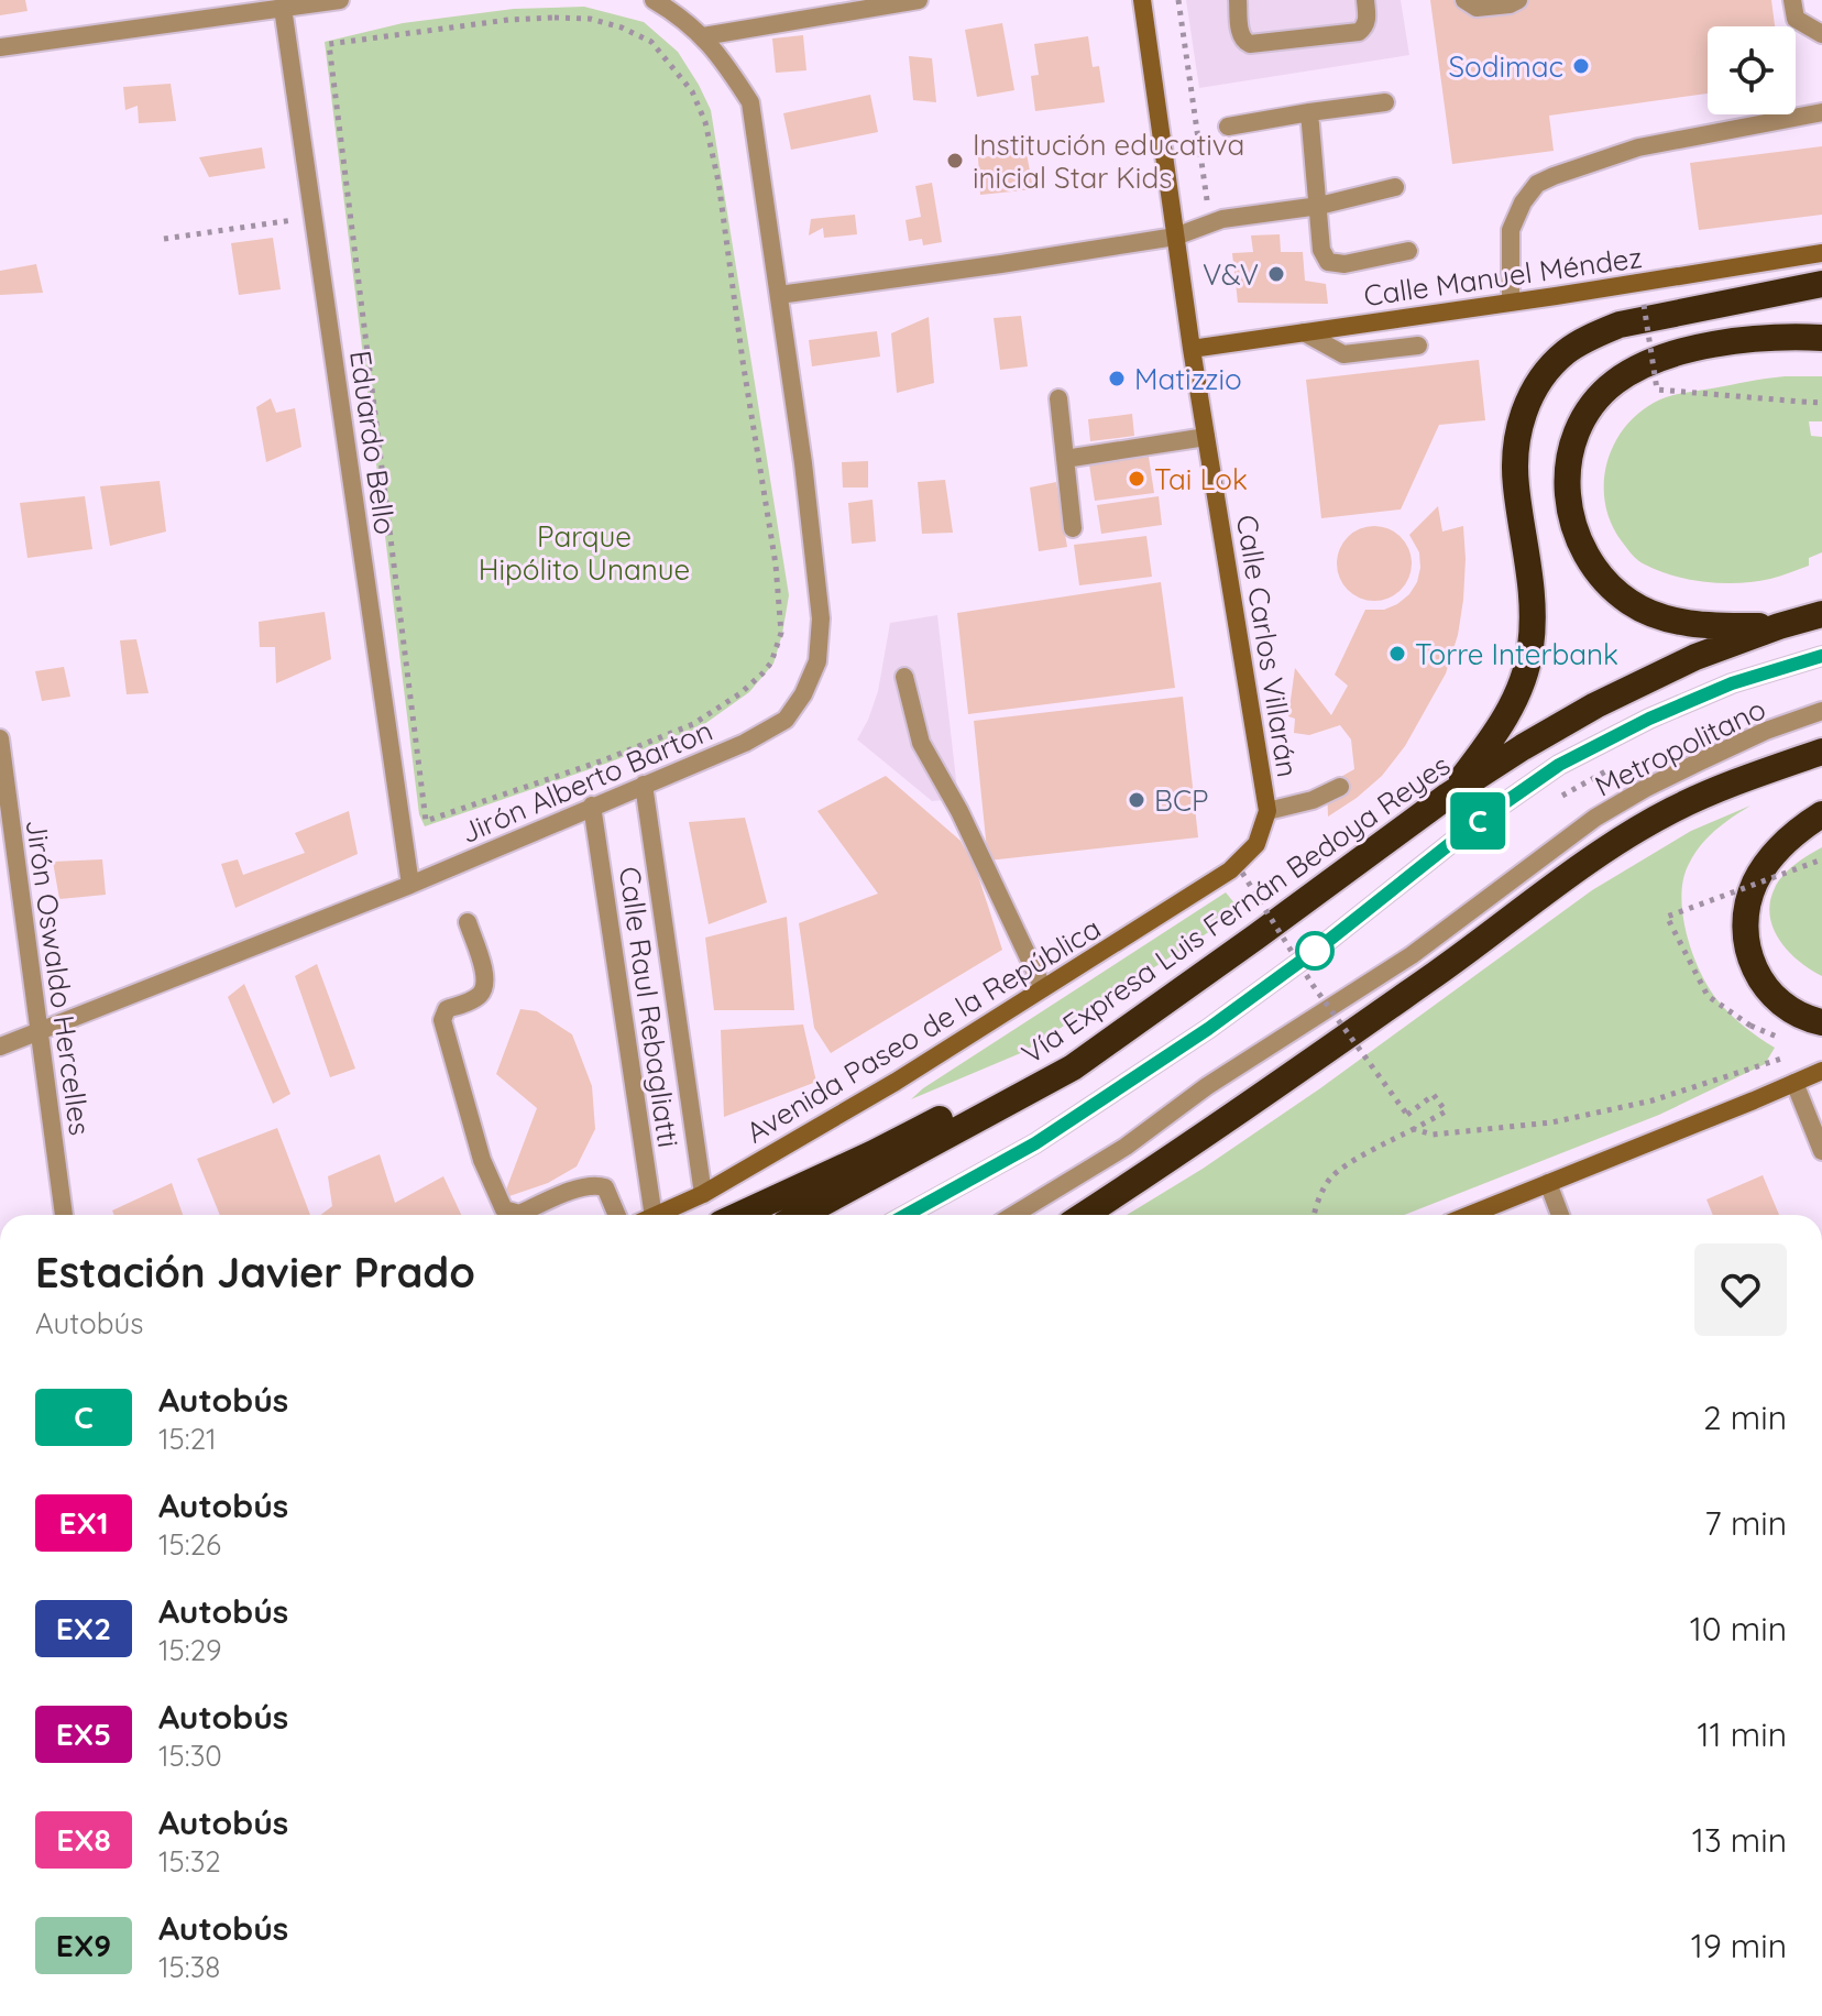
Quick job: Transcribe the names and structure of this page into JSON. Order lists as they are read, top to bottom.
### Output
{
  "streets": {
    "highway": ["Vía Expresa Luis Fernán Bedoya Reyes"],
    "street": [
      "Calle Manuel Méndez",
      "Eduardo Bello",
      "Calle Carlos Villarán",
      "Metropolitano",
      "Jirón Alberto Barton",
      "Jirón Oswaldo Hercelles",
      "Calle Raul Rebagliatti",
      "Avenida Paseo de la República"
    ]
  },
  "crossings": [
    ["Calle Manuel Méndez", "Calle Carlos Villarán"],
    ["Eduardo Bello", "Jirón Alberto Barton"],
    ["Calle Carlos Villarán", "Avenida Paseo de la República"],
    ["Jirón Alberto Barton", "Jirón Oswaldo Hercelles"],
    ["Jirón Alberto Barton", "Calle Raul Rebagliatti"],
    ["Calle Raul Rebagliatti", "Avenida Paseo de la República"]
  ],
  "parks": ["Parque Hipólito Unanue"],
  "places": [
    "Sodimac",
    "Institución educativa inicial Star Kids",
    "V&V",
    "Matizzio",
    "Tai Lok",
    "Torre Interbank",
    "BCP"
  ],
  "lines": ["bus line C"],
  "page": {
    "on_map": "C",
    "heading": ["Estación Javier Prado", "Autobús"],
    "list": [
      {
        "mark": "C",
        "name": "Autobús",
        "note": "15:21",
        "value": "2 min"
      },
      {
        "mark": "EX1",
        "name": "Autobús",
        "note": "15:26",
        "value": "7 min"
      },
      {
        "mark": "EX2",
        "name": "Autobús",
        "note": "15:29",
        "value": "10 min"
      },
      {
        "mark": "EX5",
        "name": "Autobús",
        "note": "15:30",
        "value": "11 min"
      },
      {
        "mark": "EX8",
        "name": "Autobús",
        "note": "15:32",
        "value": "13 min"
      },
      {
        "mark": "EX9",
        "name": "Autobús",
        "note": "15:38",
        "value": "19 min"
      }
    ]
  }
}
